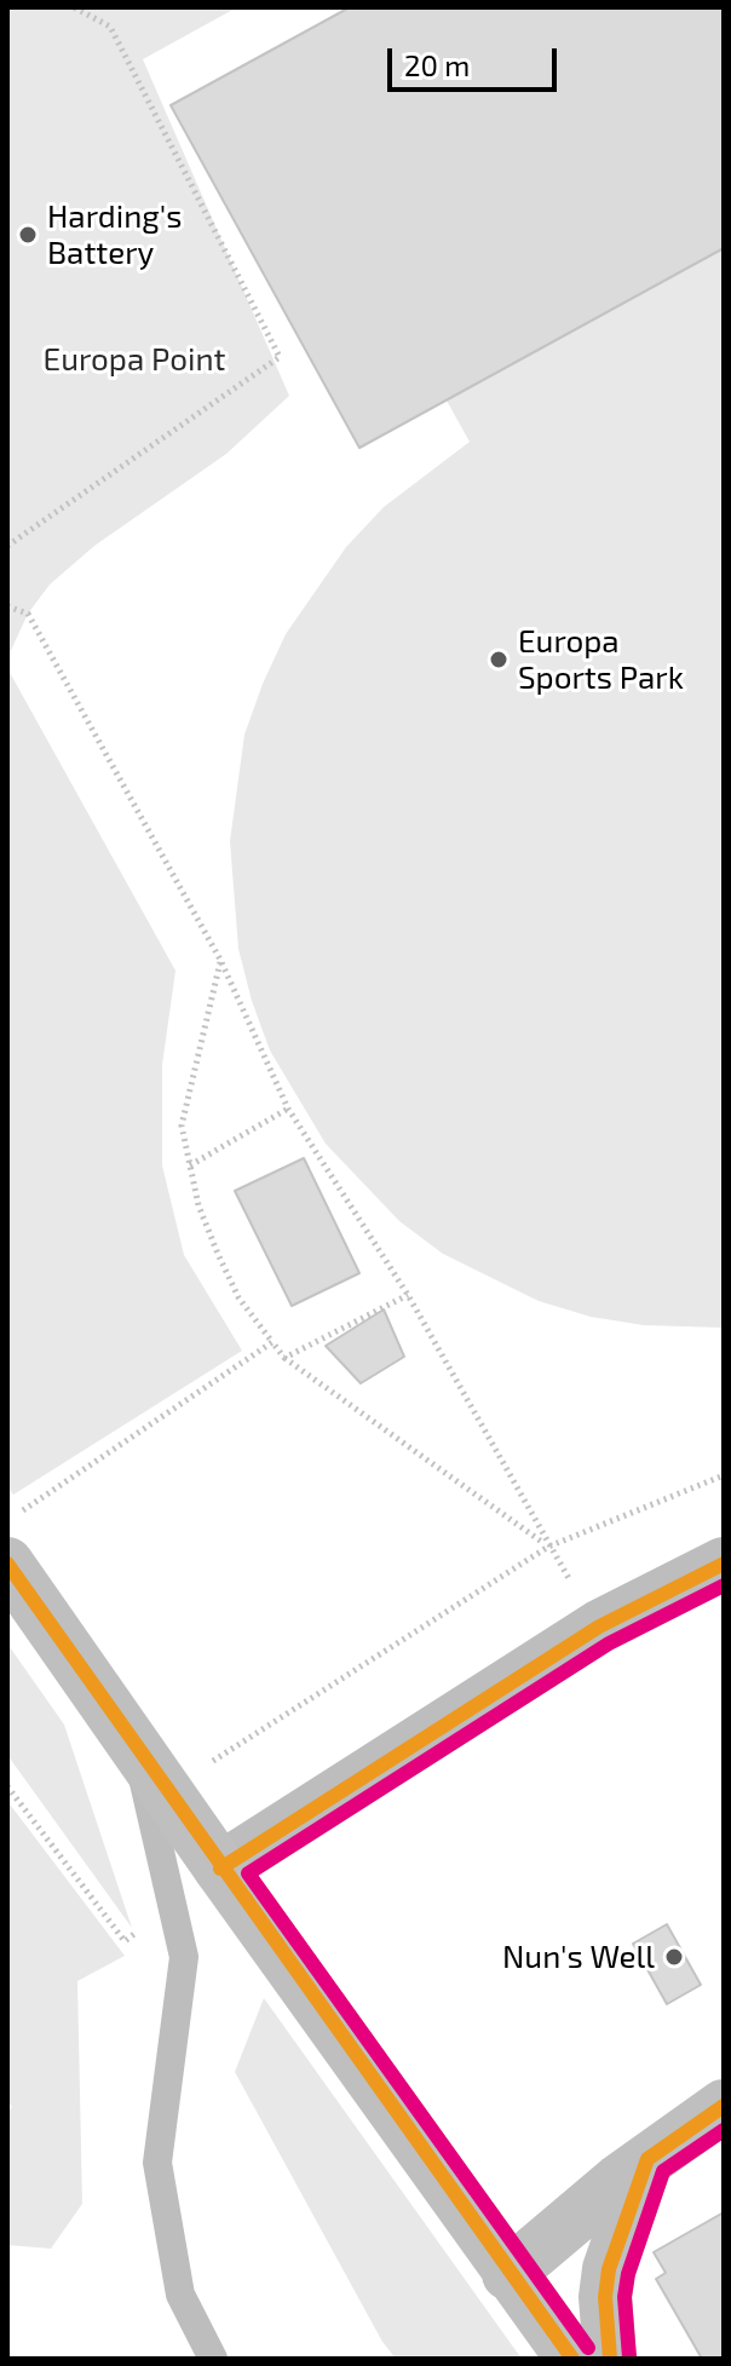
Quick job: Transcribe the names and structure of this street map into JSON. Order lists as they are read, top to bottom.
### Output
{
  "parks": ["Europa Point"],
  "places": ["Harding's Battery", "Europa Sports Park", "Nun's Well"],
  "scale_bar": "20 m"
}
